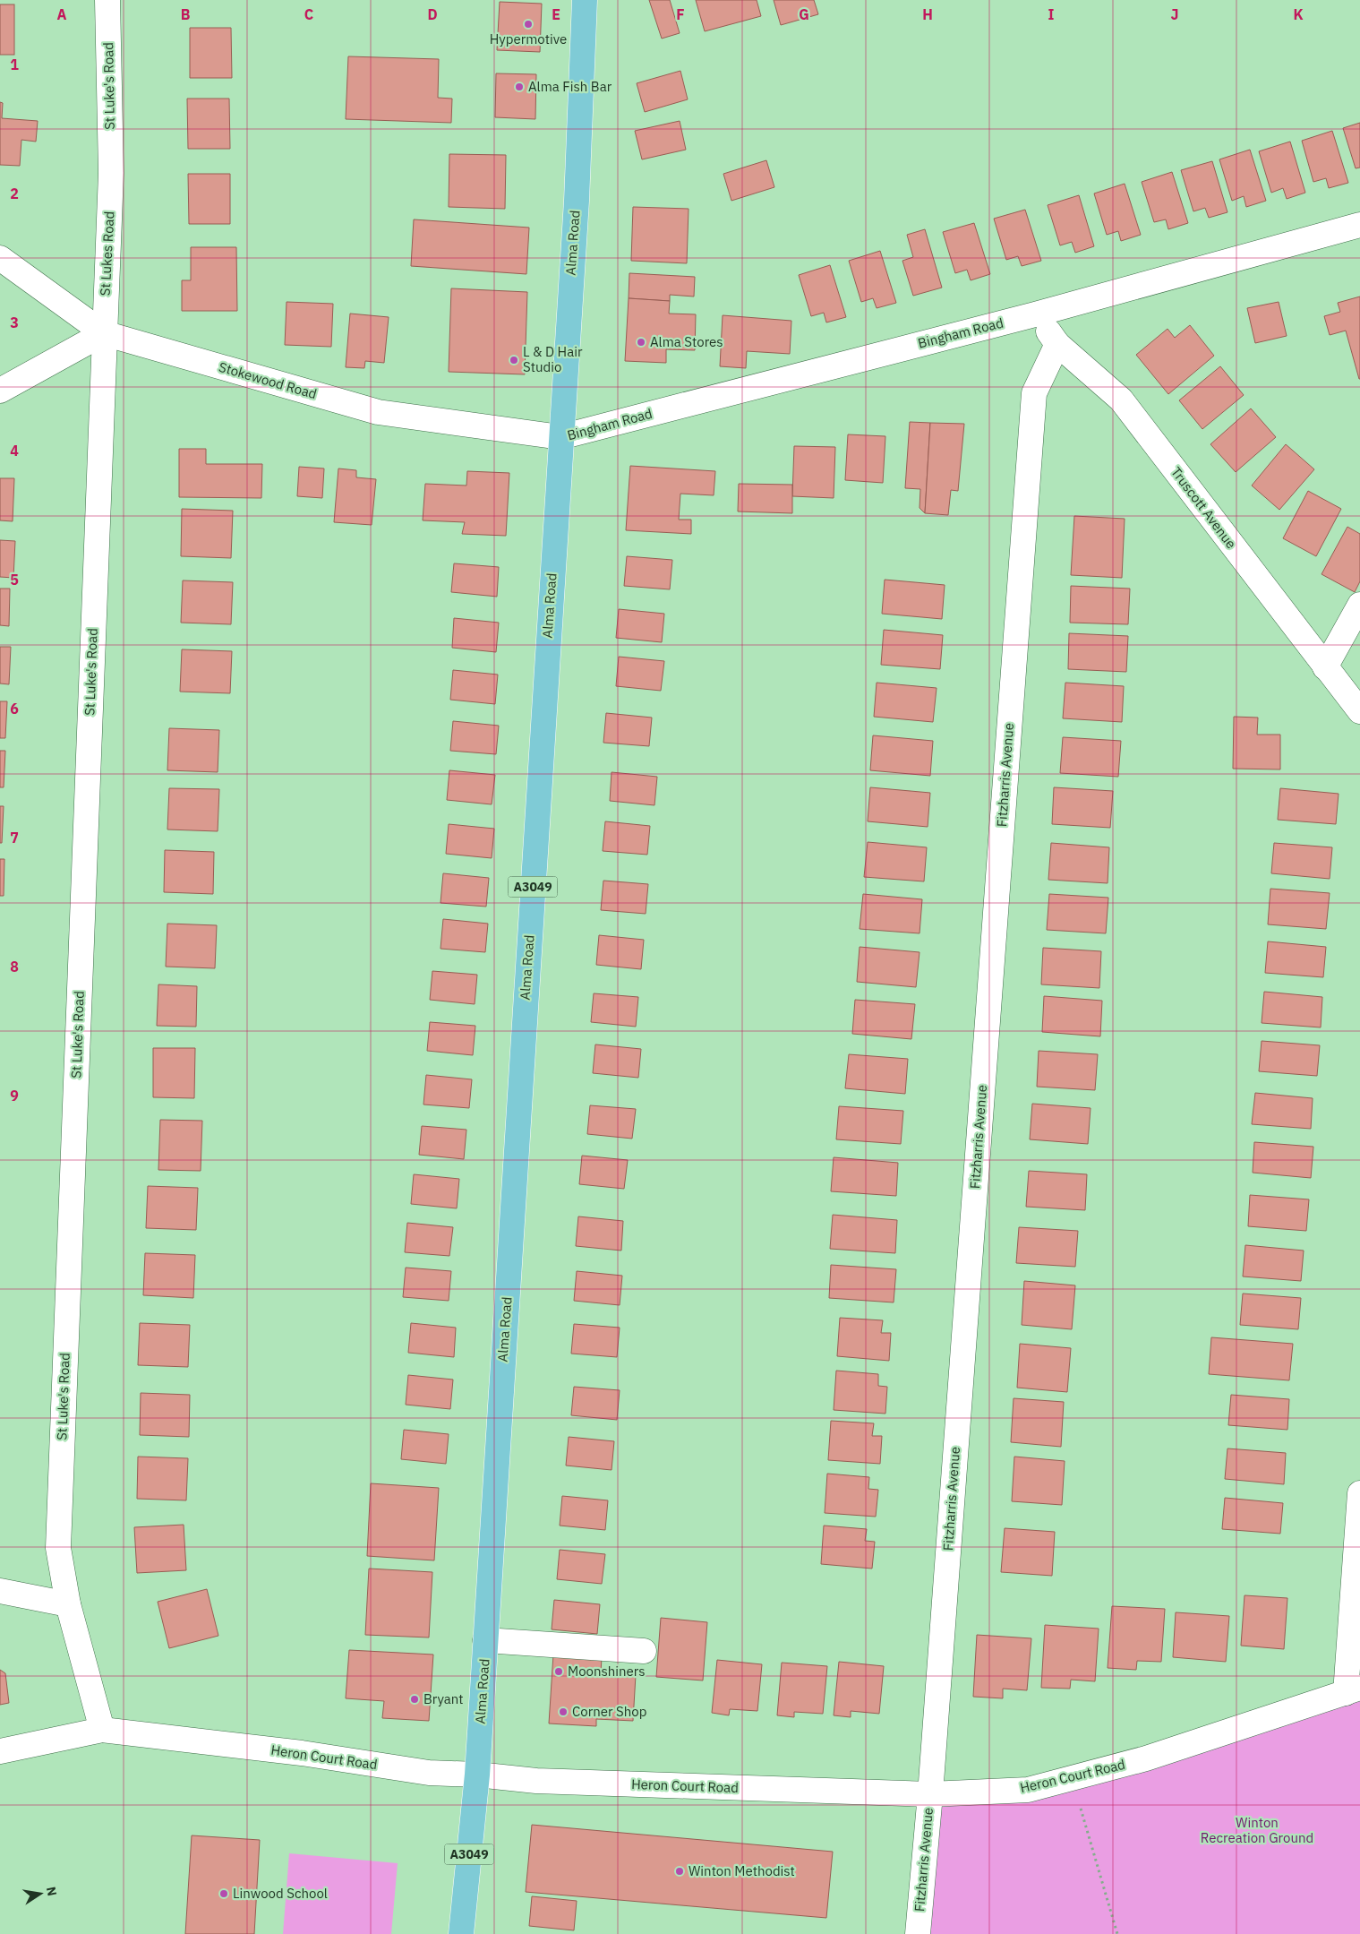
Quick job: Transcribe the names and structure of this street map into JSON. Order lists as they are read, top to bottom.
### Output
{
  "streets": {
    "main road": ["Alma Road", "A3049"],
    "street": [
      "St Luke's Road",
      "St Lukes Road",
      "Bingham Road",
      "Stokewood Road",
      "Truscott Avenue",
      "Fitzharris Avenue",
      "Heron Court Road"
    ]
  },
  "crossings": [
    ["St Luke's Road", "St Lukes Road"],
    ["St Luke's Road", "Stokewood Road"],
    ["St Luke's Road", "Heron Court Road"],
    ["Alma Road", "Bingham Road"],
    ["Alma Road", "Stokewood Road"],
    ["Alma Road", "Heron Court Road"],
    ["St Lukes Road", "Stokewood Road"],
    ["Bingham Road", "Stokewood Road"],
    ["Bingham Road", "Truscott Avenue"],
    ["Truscott Avenue", "Fitzharris Avenue"],
    ["Fitzharris Avenue", "Heron Court Road"]
  ],
  "parks": ["Winton Recreation Ground"],
  "places": [
    "Hypermotive",
    "Alma Fish Bar",
    "Alma Stores",
    "L & D Hair Studio",
    "Moonshiners",
    "Bryant",
    "Corner Shop",
    "Winton Methodist",
    "Linwood School"
  ],
  "north": "right",
  "grid": {
    "columns": [
      "A",
      "B",
      "C",
      "D",
      "E",
      "F",
      "G",
      "H",
      "I",
      "J",
      "K"
    ],
    "rows": [
      "1",
      "2",
      "3",
      "4",
      "5",
      "6",
      "7",
      "8",
      "9"
    ]
  }
}
